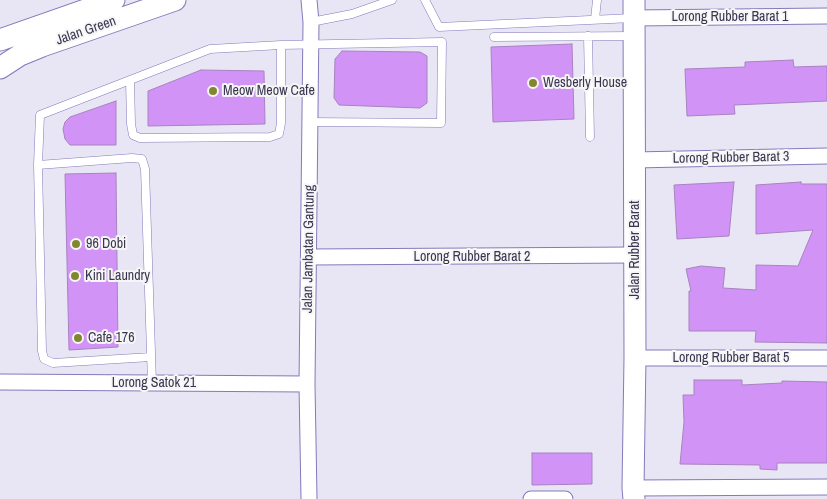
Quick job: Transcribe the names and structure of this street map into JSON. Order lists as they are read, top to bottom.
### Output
{
  "streets": {
    "main road": ["Jalan Green", "Jalan Rubber Barat"],
    "street": [
      "Lorong Rubber Barat 1",
      "Lorong Rubber Barat 3",
      "Jalan Jambatan Gantung",
      "Lorong Rubber Barat 2",
      "Lorong Rubber Barat 5",
      "Lorong Satok 21"
    ]
  },
  "crossings": [
    ["Lorong Rubber Barat 1", "Jalan Rubber Barat"],
    ["Lorong Rubber Barat 3", "Jalan Rubber Barat"],
    ["Jalan Jambatan Gantung", "Lorong Rubber Barat 2"],
    ["Jalan Jambatan Gantung", "Lorong Satok 21"],
    ["Jalan Rubber Barat", "Lorong Rubber Barat 2"],
    ["Jalan Rubber Barat", "Lorong Rubber Barat 5"]
  ],
  "places": [
    "Wesberly House",
    "Meow Meow Cafe",
    "96 Dobi",
    "Kini Laundry",
    "Cafe 176"
  ]
}
